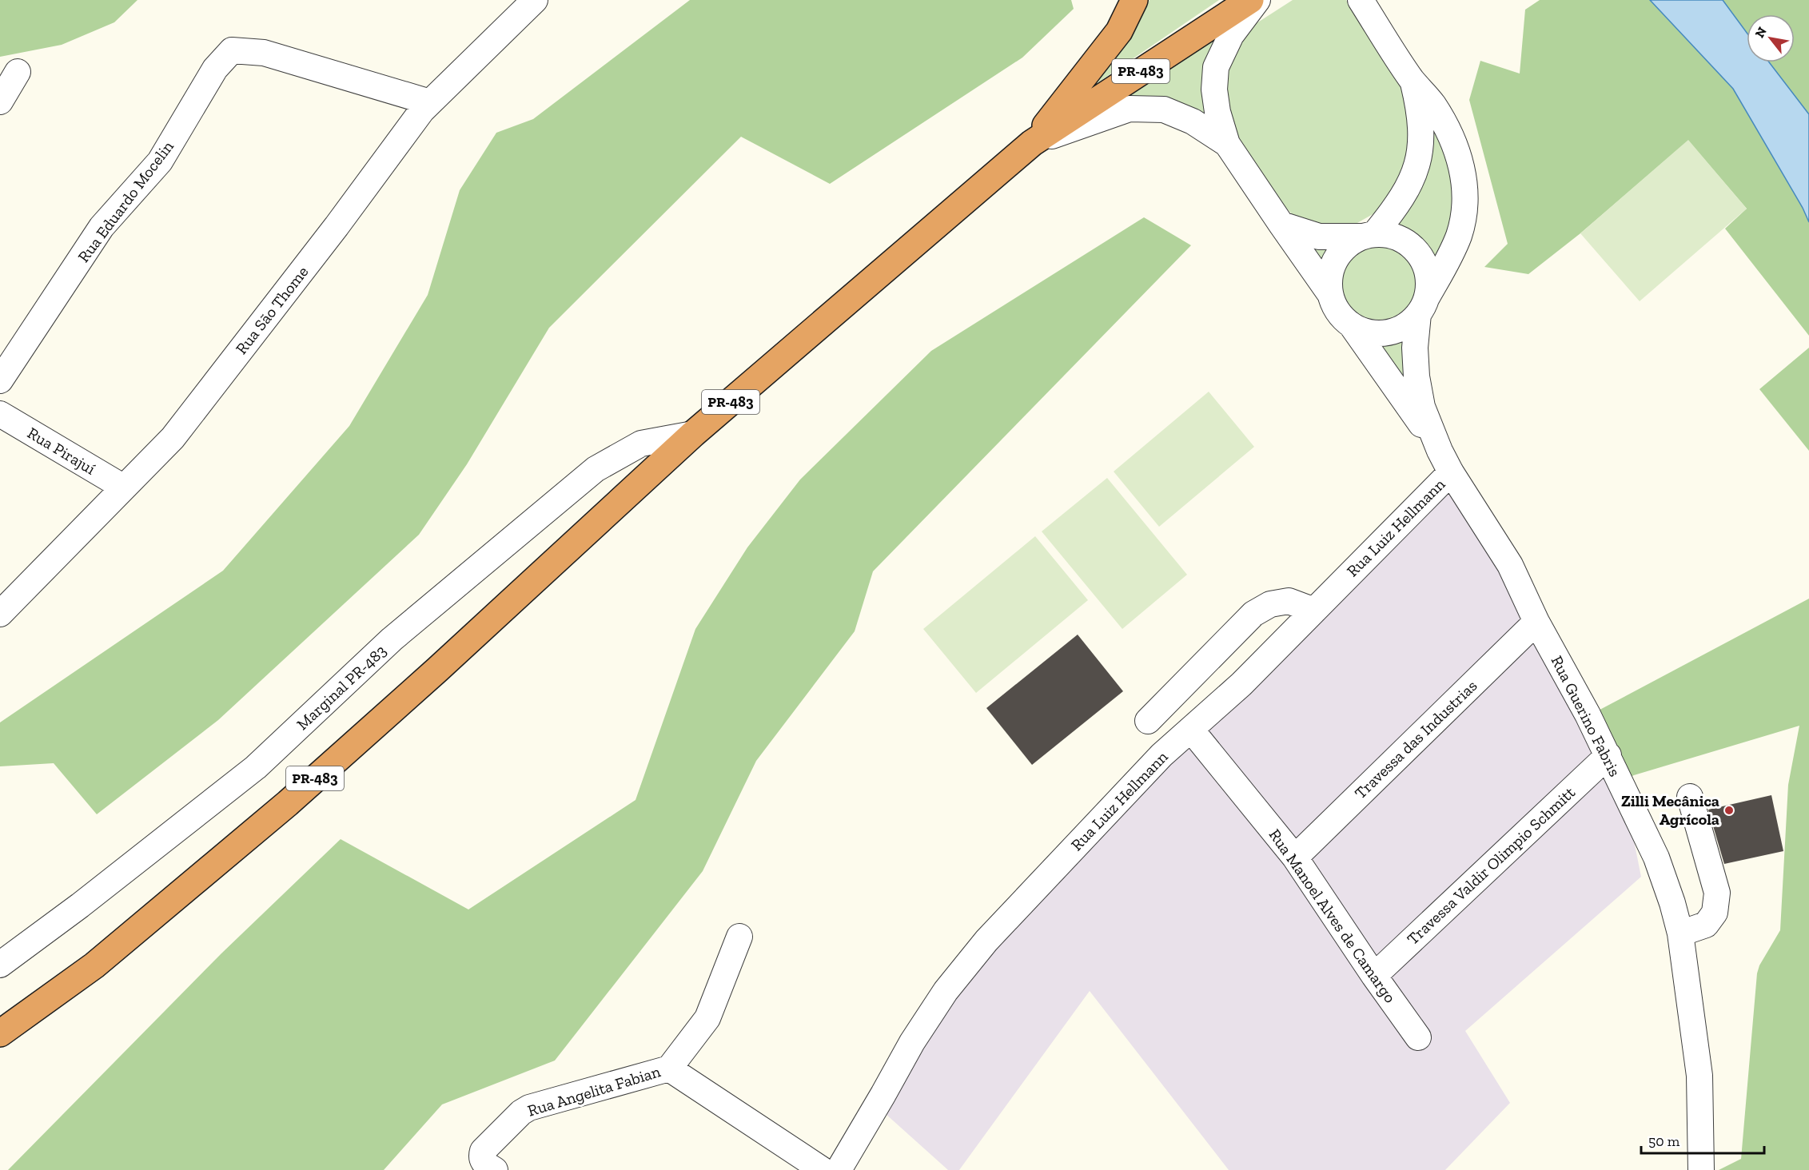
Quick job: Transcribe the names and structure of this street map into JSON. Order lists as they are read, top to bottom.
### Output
{
  "streets": {
    "highway": ["PR-483"],
    "street": [
      "Rua Eduardo Mocelin",
      "Rua São Thome",
      "Rua Pirajuí",
      "Rua Luiz Hellmann",
      "Marginal PR-483",
      "Rua Guerino Fabris",
      "Travessa das Industrias",
      "Travessa Valdir Olimpio Schmitt",
      "Rua Manoel Alves de Camargo",
      "Rua Angelita Fabian"
    ]
  },
  "crossings": [
    ["PR-483", "Marginal PR-483"],
    ["Rua Eduardo Mocelin", "Rua São Thome"],
    ["Rua São Thome", "Rua Pirajuí"],
    ["Rua Luiz Hellmann", "Rua Guerino Fabris"],
    ["Rua Luiz Hellmann", "Rua Manoel Alves de Camargo"],
    ["Rua Guerino Fabris", "Travessa das Industrias"],
    ["Rua Guerino Fabris", "Travessa Valdir Olimpio Schmitt"],
    ["Travessa das Industrias", "Rua Manoel Alves de Camargo"],
    ["Travessa Valdir Olimpio Schmitt", "Rua Manoel Alves de Camargo"]
  ],
  "places": ["Zilli Mecânica Agrícola"],
  "scale_bar": "50 m",
  "north": "top left"
}
